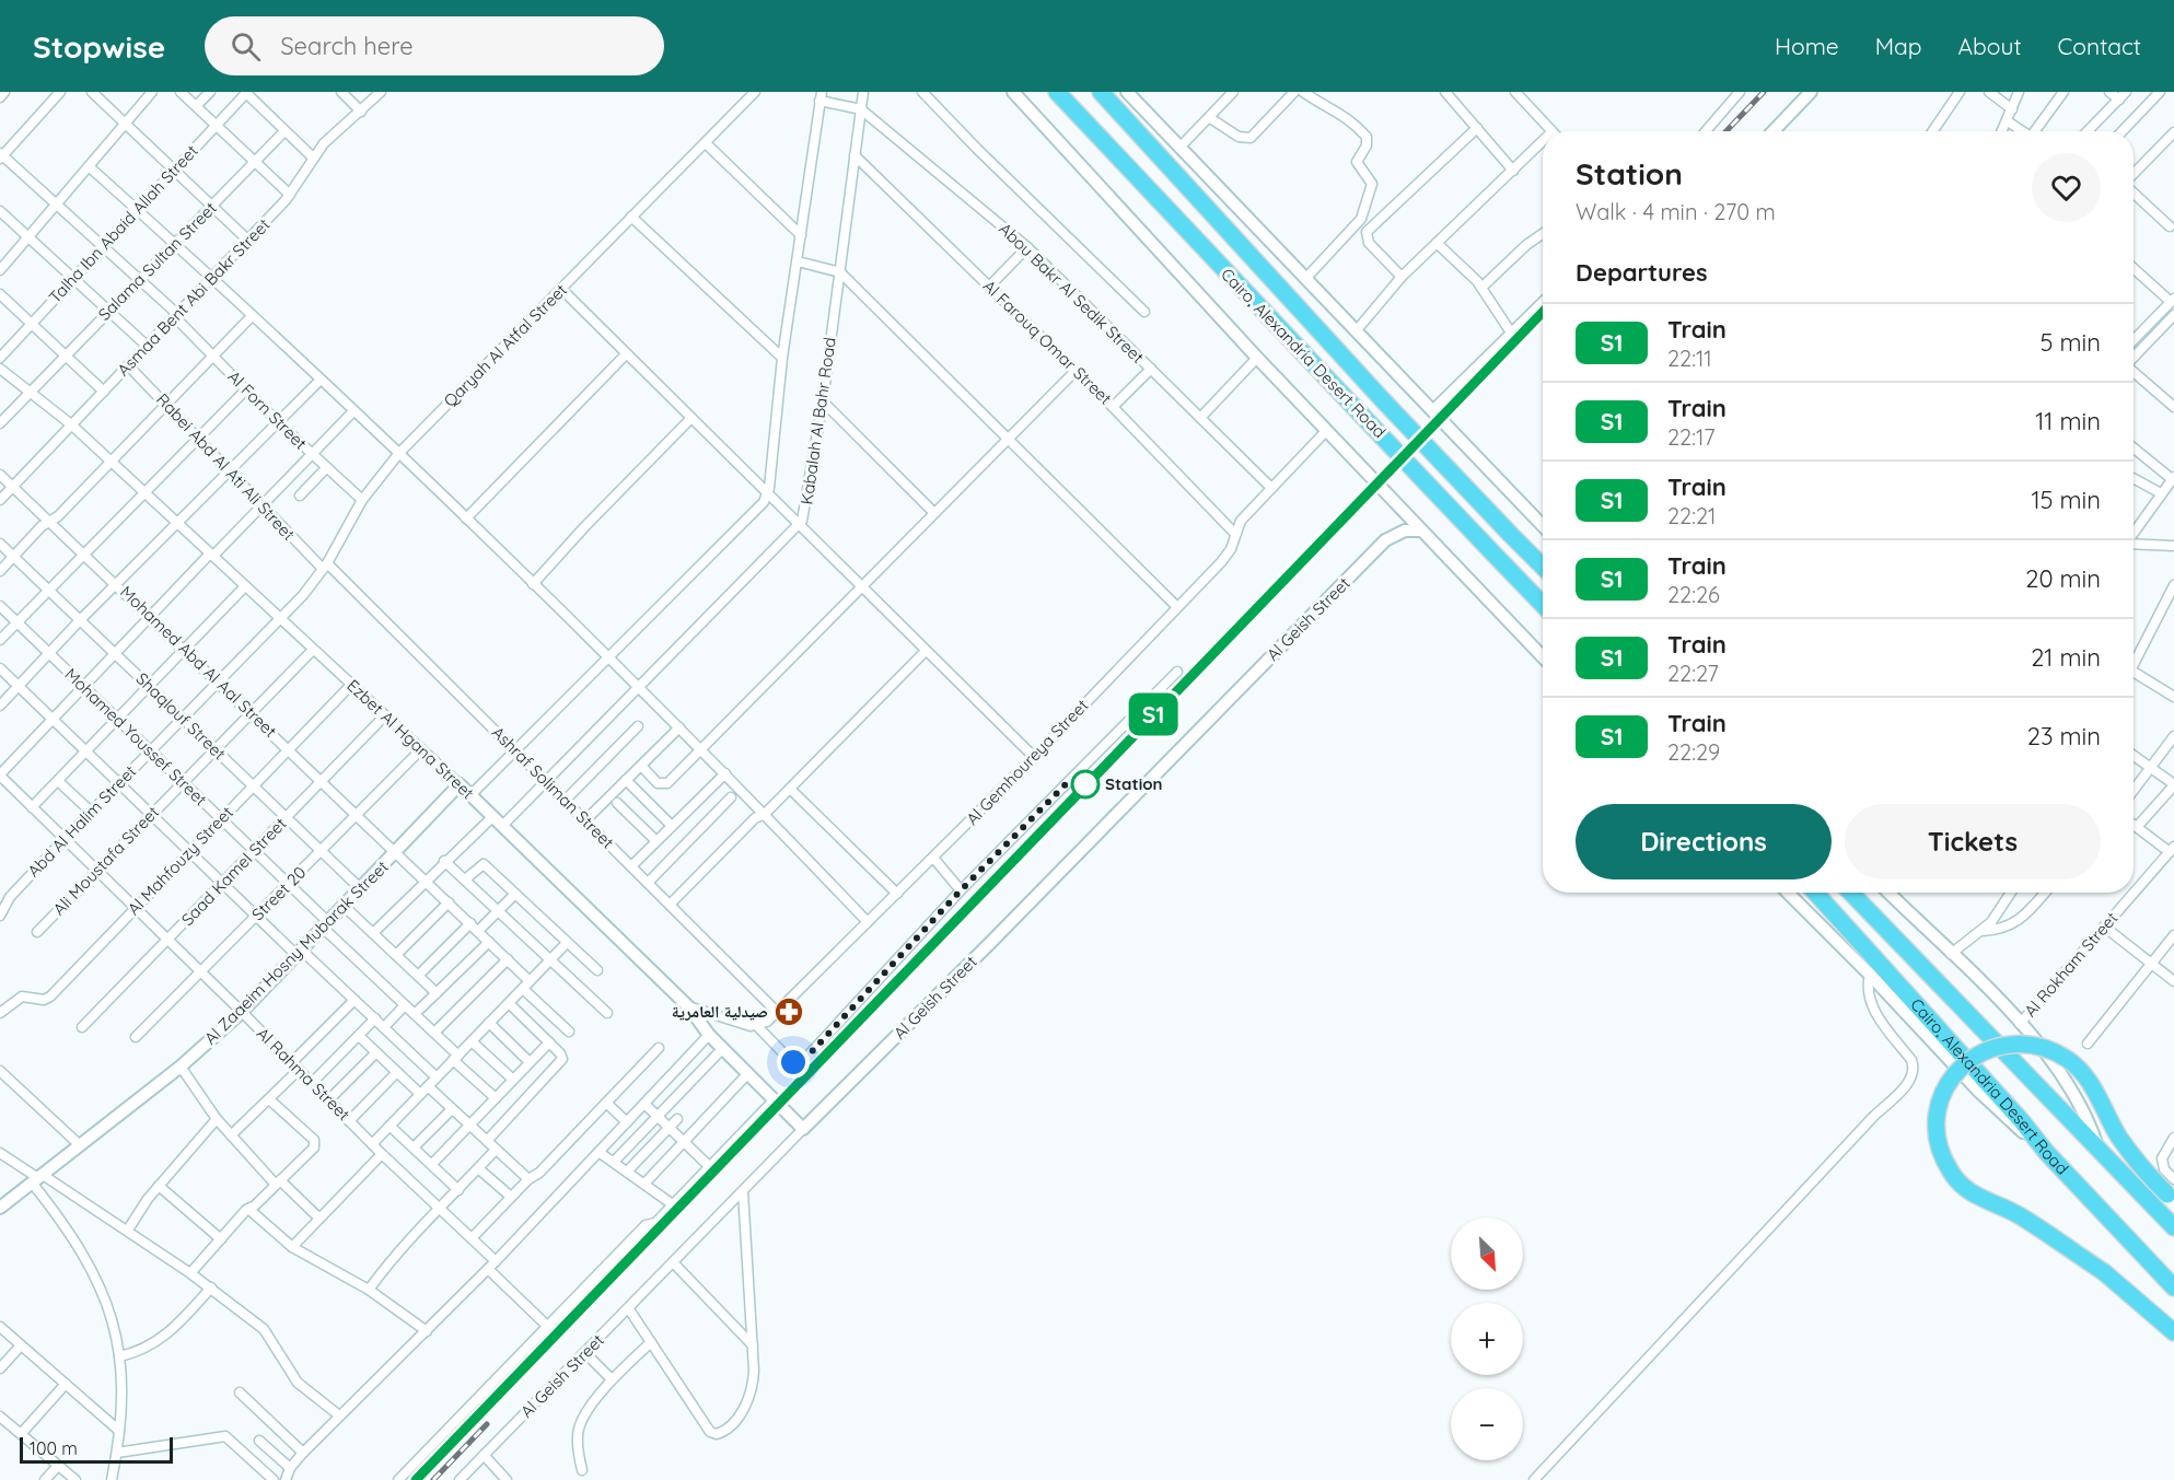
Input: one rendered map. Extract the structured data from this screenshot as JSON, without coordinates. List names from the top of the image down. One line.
{"streets":{"highway":["Cairo, Alexandria Desert Road"],"street":["Talha Ibn Abaid Allah Street","Salama Sultan Street","Abou Bakr Al Sedik Street","Asmaa Bent Abi Bakr Street","Al Farouq Omar Street","Qaryah Al Atfal Street","Al Forn Street","Kabalah Al Bahr Road","Rabei Abd Al Ati Ali Street","Al Geish Street","Mohamed Abd Al Aal Street","Shaqlouf Street","Mohamed Youssef Street","Ezbet Al Hgana Street","Al Gemhoureya Street","Ashraf Soliman Street","Abd Al Halim Street","Ali Moustafa Street","Al Mahfouzy Street","Saad Kamel Street","Street 20","Al Zaaeim Hosny Mubarak Street","Al Rokham Street","Al Rahma Street"]},"crossings":[["Talha Ibn Abaid Allah Street","Al Forn Street"],["Salama Sultan Street","Al Forn Street"],["Salama Sultan Street","Ezbet Al Hgana Street"],["Abou Bakr Al Sedik Street","Kabalah Al Bahr Road"],["Abou Bakr Al Sedik Street","Al Gemhoureya Street"],["Asmaa Bent Abi Bakr Street","Al Forn Street"],["Asmaa Bent Abi Bakr Street","Rabei Abd Al Ati Ali Street"],["Asmaa Bent Abi Bakr Street","Mohamed Abd Al Aal Street"],["Asmaa Bent Abi Bakr Street","Ezbet Al Hgana Street"],["Al Farouq Omar Street","Kabalah Al Bahr Road"],["Al Farouq Omar Street","Al Gemhoureya Street"],["Qaryah Al Atfal Street","Al Forn Street"],["Qaryah Al Atfal Street","Rabei Abd Al Ati Ali Street"],["Qaryah Al Atfal Street","Ezbet Al Hgana Street"],["Qaryah Al Atfal Street","Ashraf Soliman Street"],["Qaryah Al Atfal Street","Abd Al Halim Street"],["Kabalah Al Bahr Road","Ezbet Al Hgana Street"],["Kabalah Al Bahr Road","Ashraf Soliman Street"],["Rabei Abd Al Ati Ali Street","Ashraf Soliman Street"],["Al Geish Street","Ezbet Al Hgana Street"],["Mohamed Abd Al Aal Street","Abd Al Halim Street"],["Mohamed Abd Al Aal Street","Ali Moustafa Street"],["Mohamed Abd Al Aal Street","Al Mahfouzy Street"],["Mohamed Abd Al Aal Street","Saad Kamel Street"],["Mohamed Abd Al Aal Street","Street 20"],["Mohamed Abd Al Aal Street","Al Zaaeim Hosny Mubarak Street"],["Shaqlouf Street","Abd Al Halim Street"],["Shaqlouf Street","Ali Moustafa Street"],["Shaqlouf Street","Al Mahfouzy Street"],["Shaqlouf Street","Saad Kamel Street"],["Shaqlouf Street","Street 20"],["Shaqlouf Street","Al Zaaeim Hosny Mubarak Street"],["Mohamed Youssef Street","Abd Al Halim Street"],["Mohamed Youssef Street","Ali Moustafa Street"],["Mohamed Youssef Street","Al Mahfouzy Street"],["Mohamed Youssef Street","Saad Kamel Street"],["Mohamed Youssef Street","Street 20"],["Mohamed Youssef Street","Al Zaaeim Hosny Mubarak Street"],["Ezbet Al Hgana Street","Abd Al Halim Street"],["Ezbet Al Hgana Street","Ali Moustafa Street"],["Ezbet Al Hgana Street","Al Mahfouzy Street"],["Ezbet Al Hgana Street","Saad Kamel Street"],["Ezbet Al Hgana Street","Street 20"],["Ezbet Al Hgana Street","Al Zaaeim Hosny Mubarak Street"],["Al Gemhoureya Street","Ashraf Soliman Street"],["Abd Al Halim Street","Al Rahma Street"],["Ali Moustafa Street","Al Rahma Street"],["Al Mahfouzy Street","Al Rahma Street"],["Saad Kamel Street","Al Rahma Street"],["Street 20","Al Rahma Street"],["Al Zaaeim Hosny Mubarak Street","Al Rahma Street"]],"places":{"other":["Station"],"pharmacy":["صيدلية العامرية"]},"scale_bar":"100 m","north":"bottom right","page":{"header":"Stopwise","search":"Search here","nav":["Home","Map","About","Contact"],"on_map":"S1","heading":[["Station","Walk · 4 min · 270 m"],"Departures"],"list":[{"mark":"S1","name":"Train","note":"22:11","value":"5 min"},{"mark":"S1","name":"Train","note":"22:17","value":"11 min"},{"mark":"S1","name":"Train","note":"22:21","value":"15 min"},{"mark":"S1","name":"Train","note":"22:26","value":"20 min"},{"mark":"S1","name":"Train","note":"22:27","value":"21 min"},{"mark":"S1","name":"Train","note":"22:29","value":"23 min"}],"buttons":["Directions","Tickets"],"map_buttons":["+","−"],"scale":"100 m"}}
